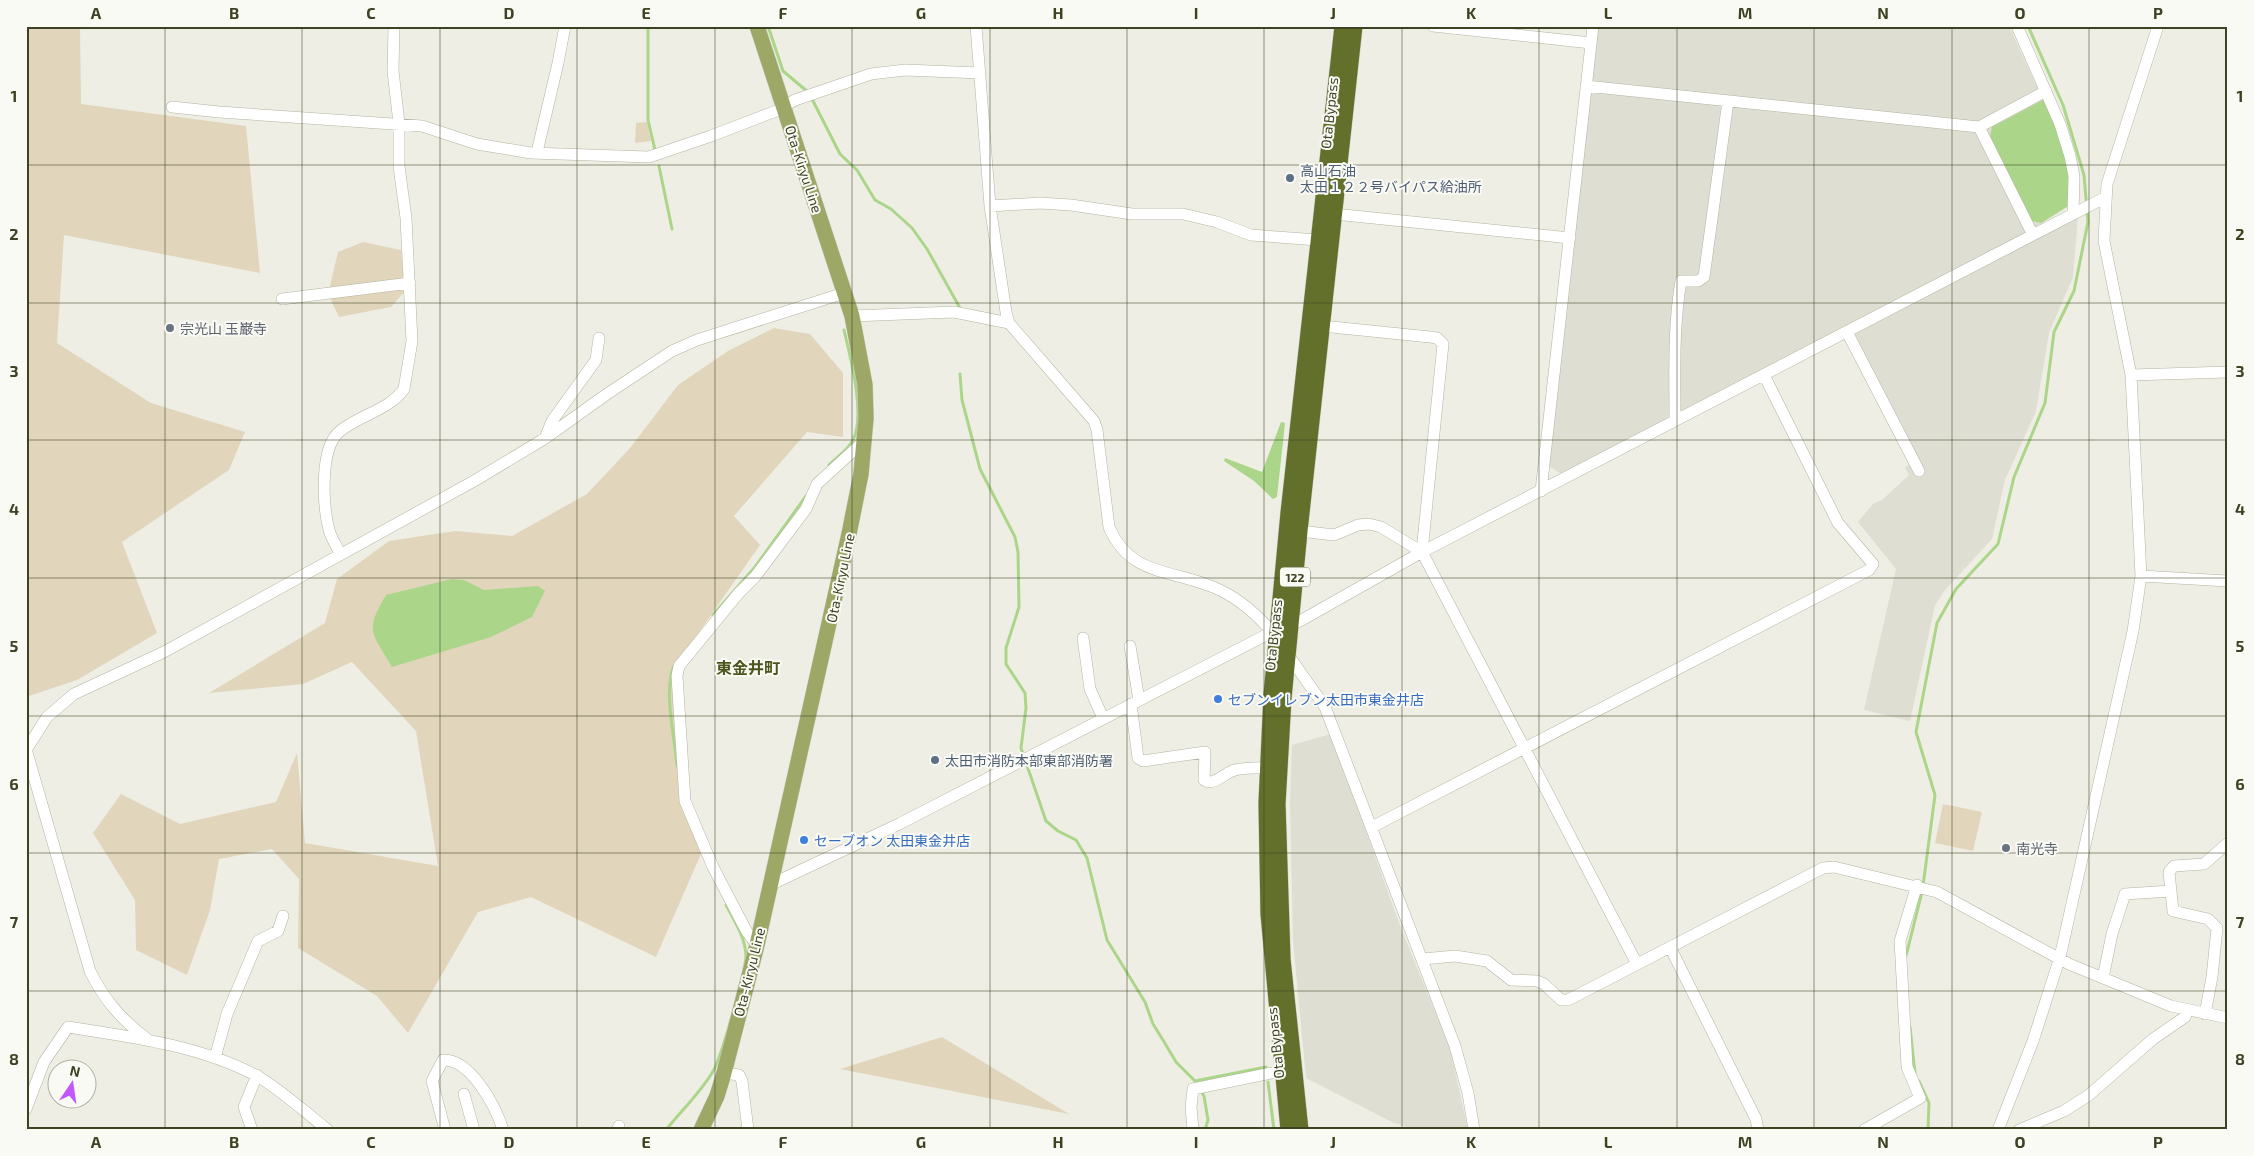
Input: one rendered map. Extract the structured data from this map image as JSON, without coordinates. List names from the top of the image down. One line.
{"streets":{"highway":["Ota Bypass","122"],"main road":["Ota-Kiryu Line"]},"districts":["東金井町"],"places":["高山石油 太田１２２号バイパス給油所","宗光山 玉巌寺","セブンイレブン太田市東金井店","太田市消防本部東部消防署","セーブオン 太田東金井店","南光寺"],"north":"top","grid":{"columns":["A","B","C","D","E","F","G","H","I","J","K","L","M","N","O","P"],"rows":["1","2","3","4","5","6","7","8"]}}
